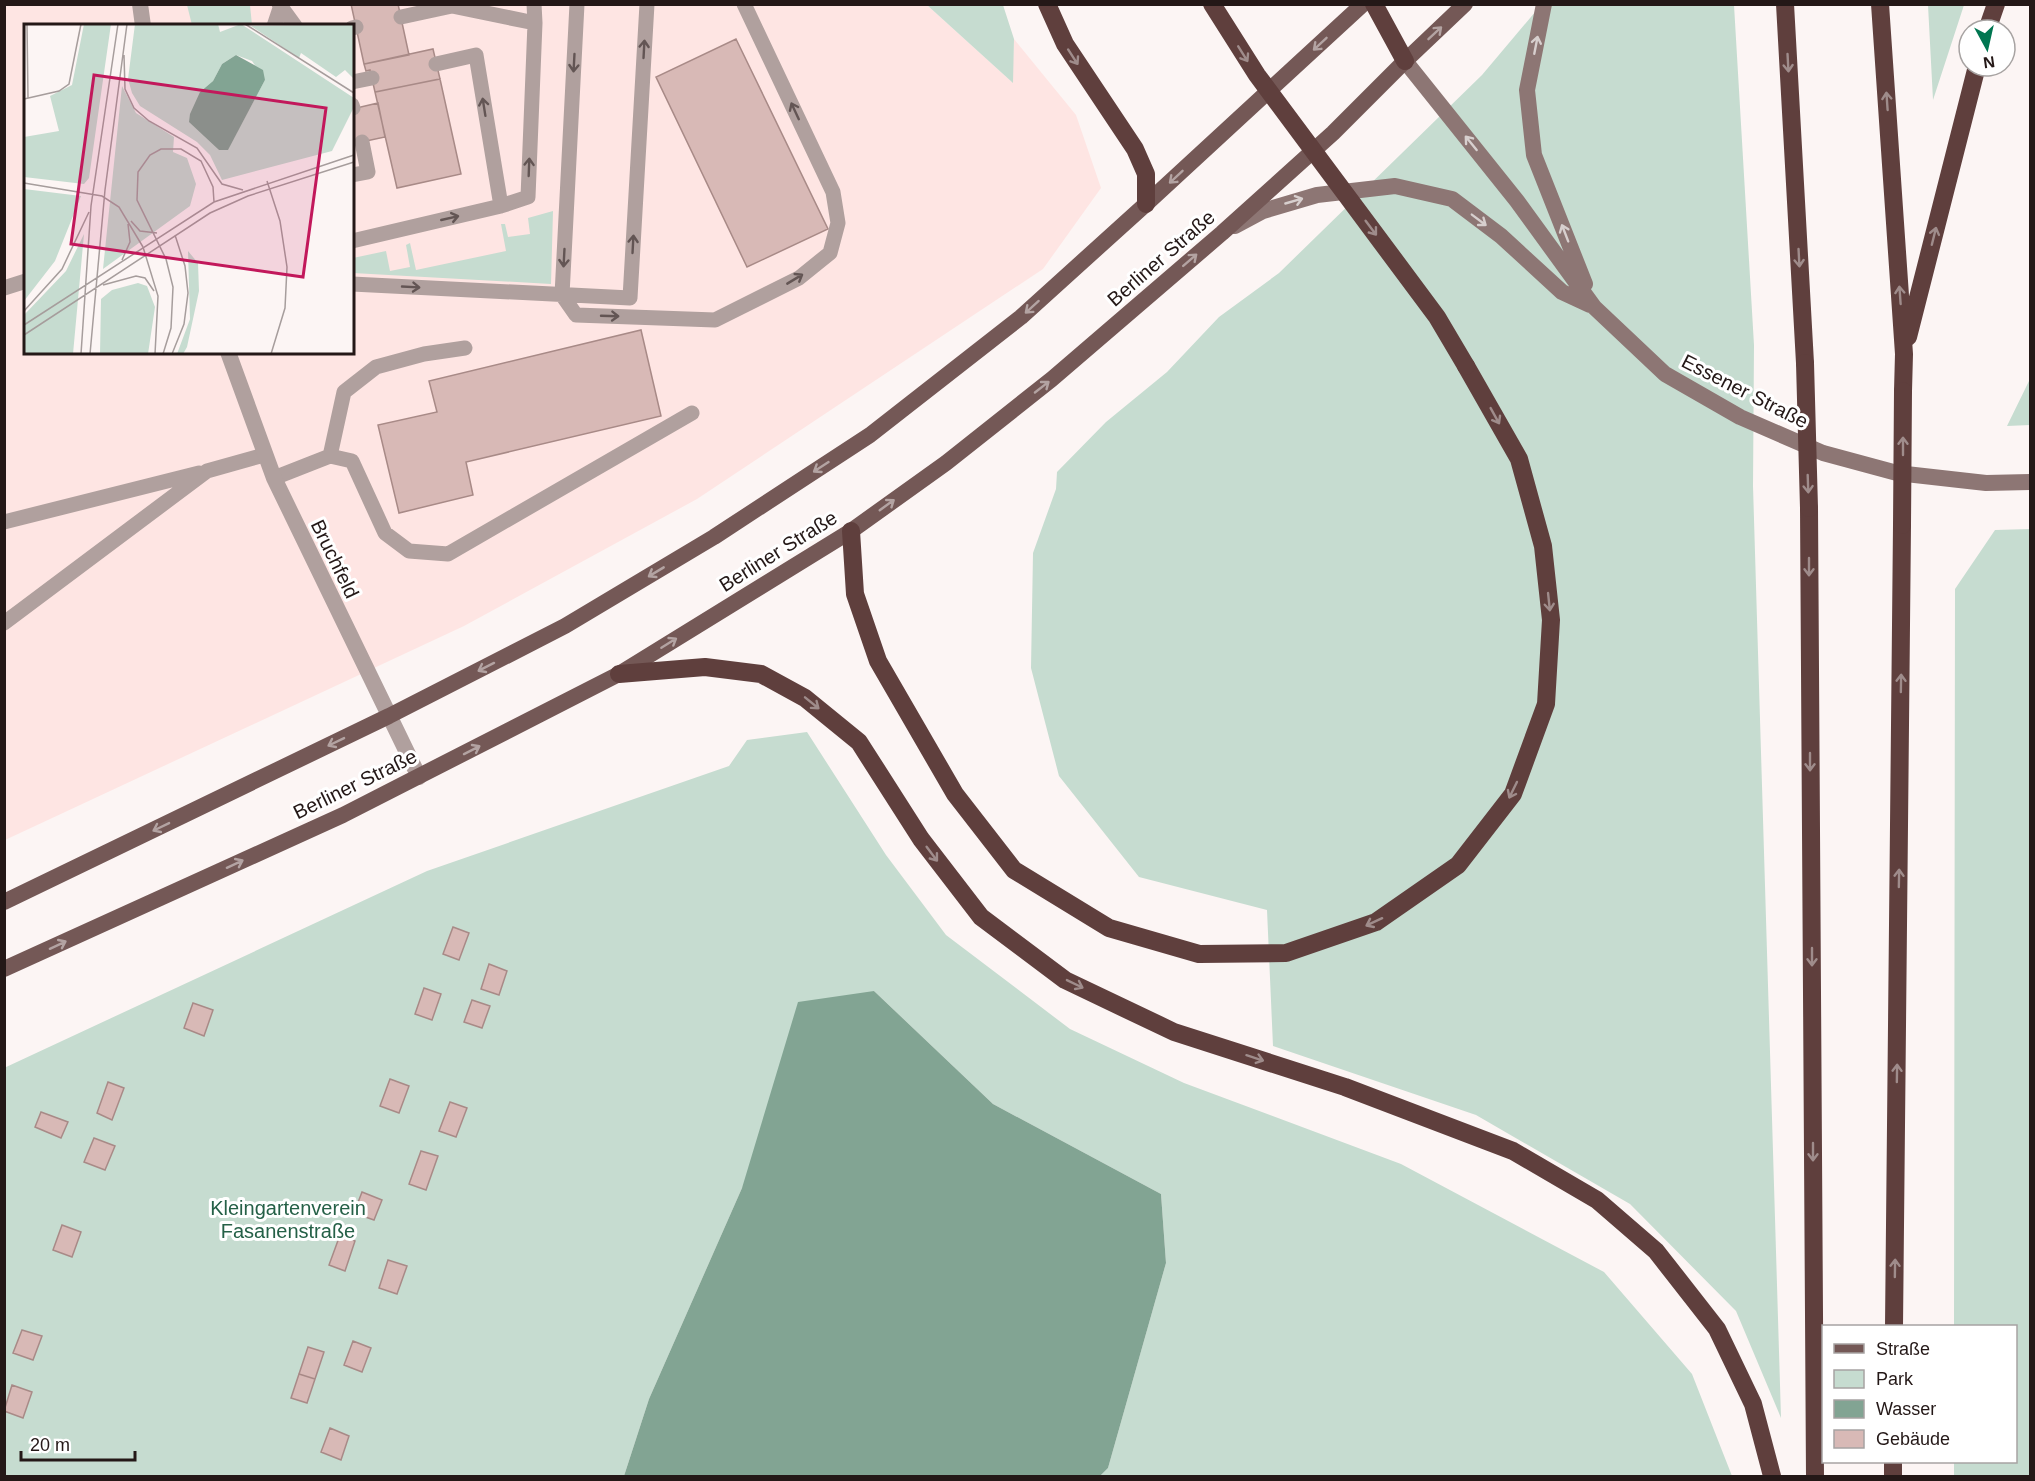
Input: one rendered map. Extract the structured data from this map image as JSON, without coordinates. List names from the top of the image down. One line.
{"streets":{"main road":["Berliner Straße","Essener Straße"],"street":["Bruchfeld"]},"crossings":[["Berliner Straße","Essener Straße"],["Berliner Straße","Bruchfeld"]],"one_way":["Essener Straße"],"parks":["Kleingartenverein Fasanenstraße"],"legend":["Straße","Park","Wasser","Gebäude"],"scale_bar":"20 m","north":"bottom"}
